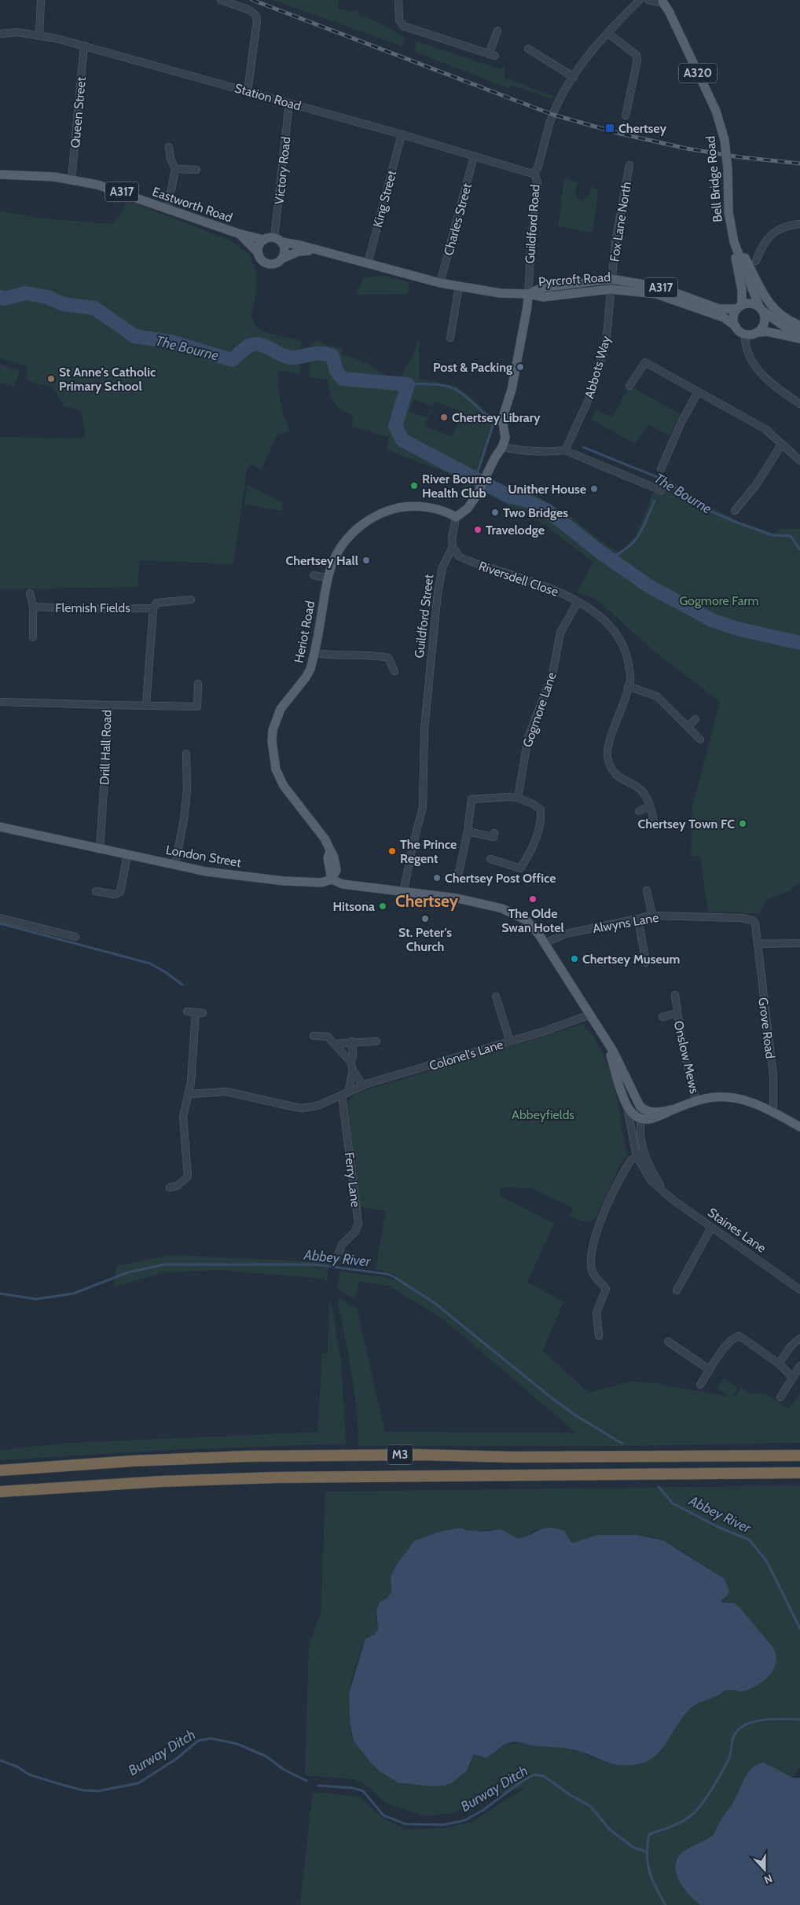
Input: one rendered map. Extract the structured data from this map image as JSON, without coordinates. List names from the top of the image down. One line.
{"streets":{"highway":["M3"],"main road":["A320","Bell Bridge Road","A317","Eastworth Road","Pyrcroft Road","Heriot Road","London Street","Staines Lane"],"street":["Station Road","Queen Street","Victory Road","King Street","Charles Street","Fox Lane North","Guildford Road","Abbots Way","Riversdell Close","Flemish Fields","Guildford Street","Gogmore Lane","Drill Hall Road","Alwyns Lane","Grove Road","Colonel's Lane","Onslow Mews","Ferry Lane"]},"crossings":[["A320","Bell Bridge Road"],["A320","Pyrcroft Road"],["Station Road","Queen Street"],["Station Road","Victory Road"],["Station Road","King Street"],["Station Road","Charles Street"],["Station Road","Guildford Road"],["Queen Street","Eastworth Road"],["Victory Road","A317"],["Victory Road","Eastworth Road"],["Bell Bridge Road","Pyrcroft Road"],["A317","King Street"],["A317","Eastworth Road"],["A317","Charles Street"],["A317","Guildford Road"],["A317","Pyrcroft Road"],["Fox Lane North","Pyrcroft Road"],["Fox Lane North","Abbots Way"],["Guildford Road","Pyrcroft Road"],["Pyrcroft Road","Abbots Way"],["Riversdell Close","Guildford Street"],["Riversdell Close","Gogmore Lane"],["Guildford Street","Heriot Road"],["Guildford Street","London Street"],["Heriot Road","London Street"],["Drill Hall Road","London Street"],["London Street","Alwyns Lane"],["London Street","Colonel's Lane"],["London Street","Staines Lane"],["Alwyns Lane","Grove Road"],["Colonel's Lane","Ferry Lane"]],"districts":["Chertsey"],"water":["The Bourne","Abbey River","Burway Ditch"],"parks":["Gogmore Farm","Abbeyfields"],"places":{"transit":["Chertsey"],"other":["Post & Packing","St Anne's Catholic Primary School","Chertsey Library","River Bourne Health Club","Unither House","Two Bridges","Travelodge","Chertsey Hall","Chertsey Town FC","The Prince Regent","Chertsey Post Office","The Olde Swan Hotel","Hitsona","St. Peter's Church","Chertsey Museum"]},"north":"bottom"}
